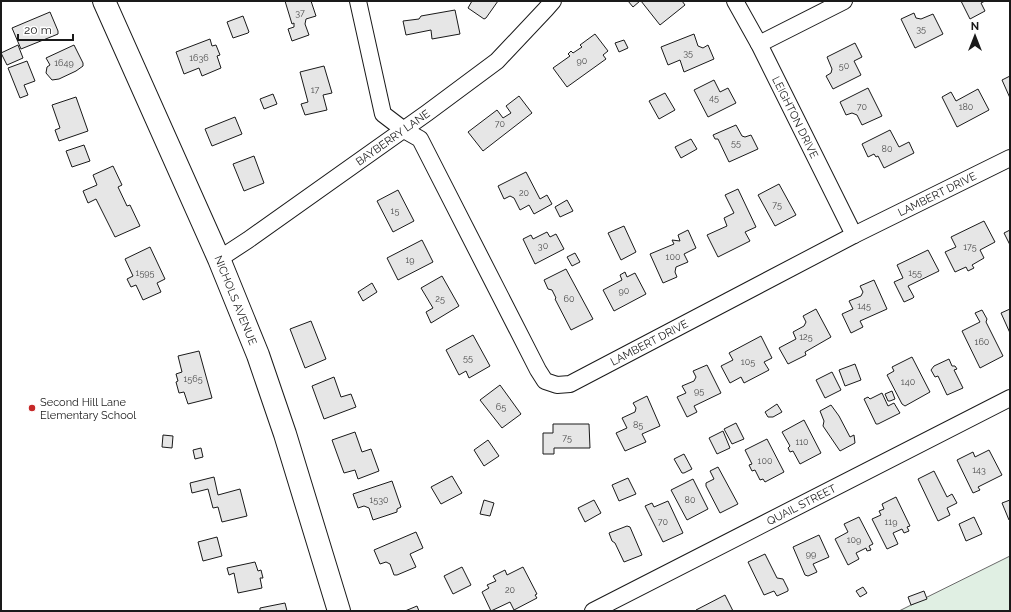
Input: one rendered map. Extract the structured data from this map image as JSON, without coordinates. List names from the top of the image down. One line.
{"streets":{"main road":["NICHOLS AVENUE"],"street":["LEIGHTON DRIVE","BAYBERRY LANE","LAMBERT DRIVE","QUAIL STREET"]},"crossings":[["LEIGHTON DRIVE","LAMBERT DRIVE"],["BAYBERRY LANE","LAMBERT DRIVE"],["BAYBERRY LANE","NICHOLS AVENUE"]],"places":["Second Hill Lane Elementary School"],"house_numbers":["37","35","35","1636","90","1649","50","17","45","70","180","70","55","80","20","75","15","30","175","100","19","1595","155","90","25","60","145","125","160","55","105","1565","140","95","65","85","75","110","100","143","1530","80","70","119","109","99","20"],"scale_bar":"20 m","north":"top"}
